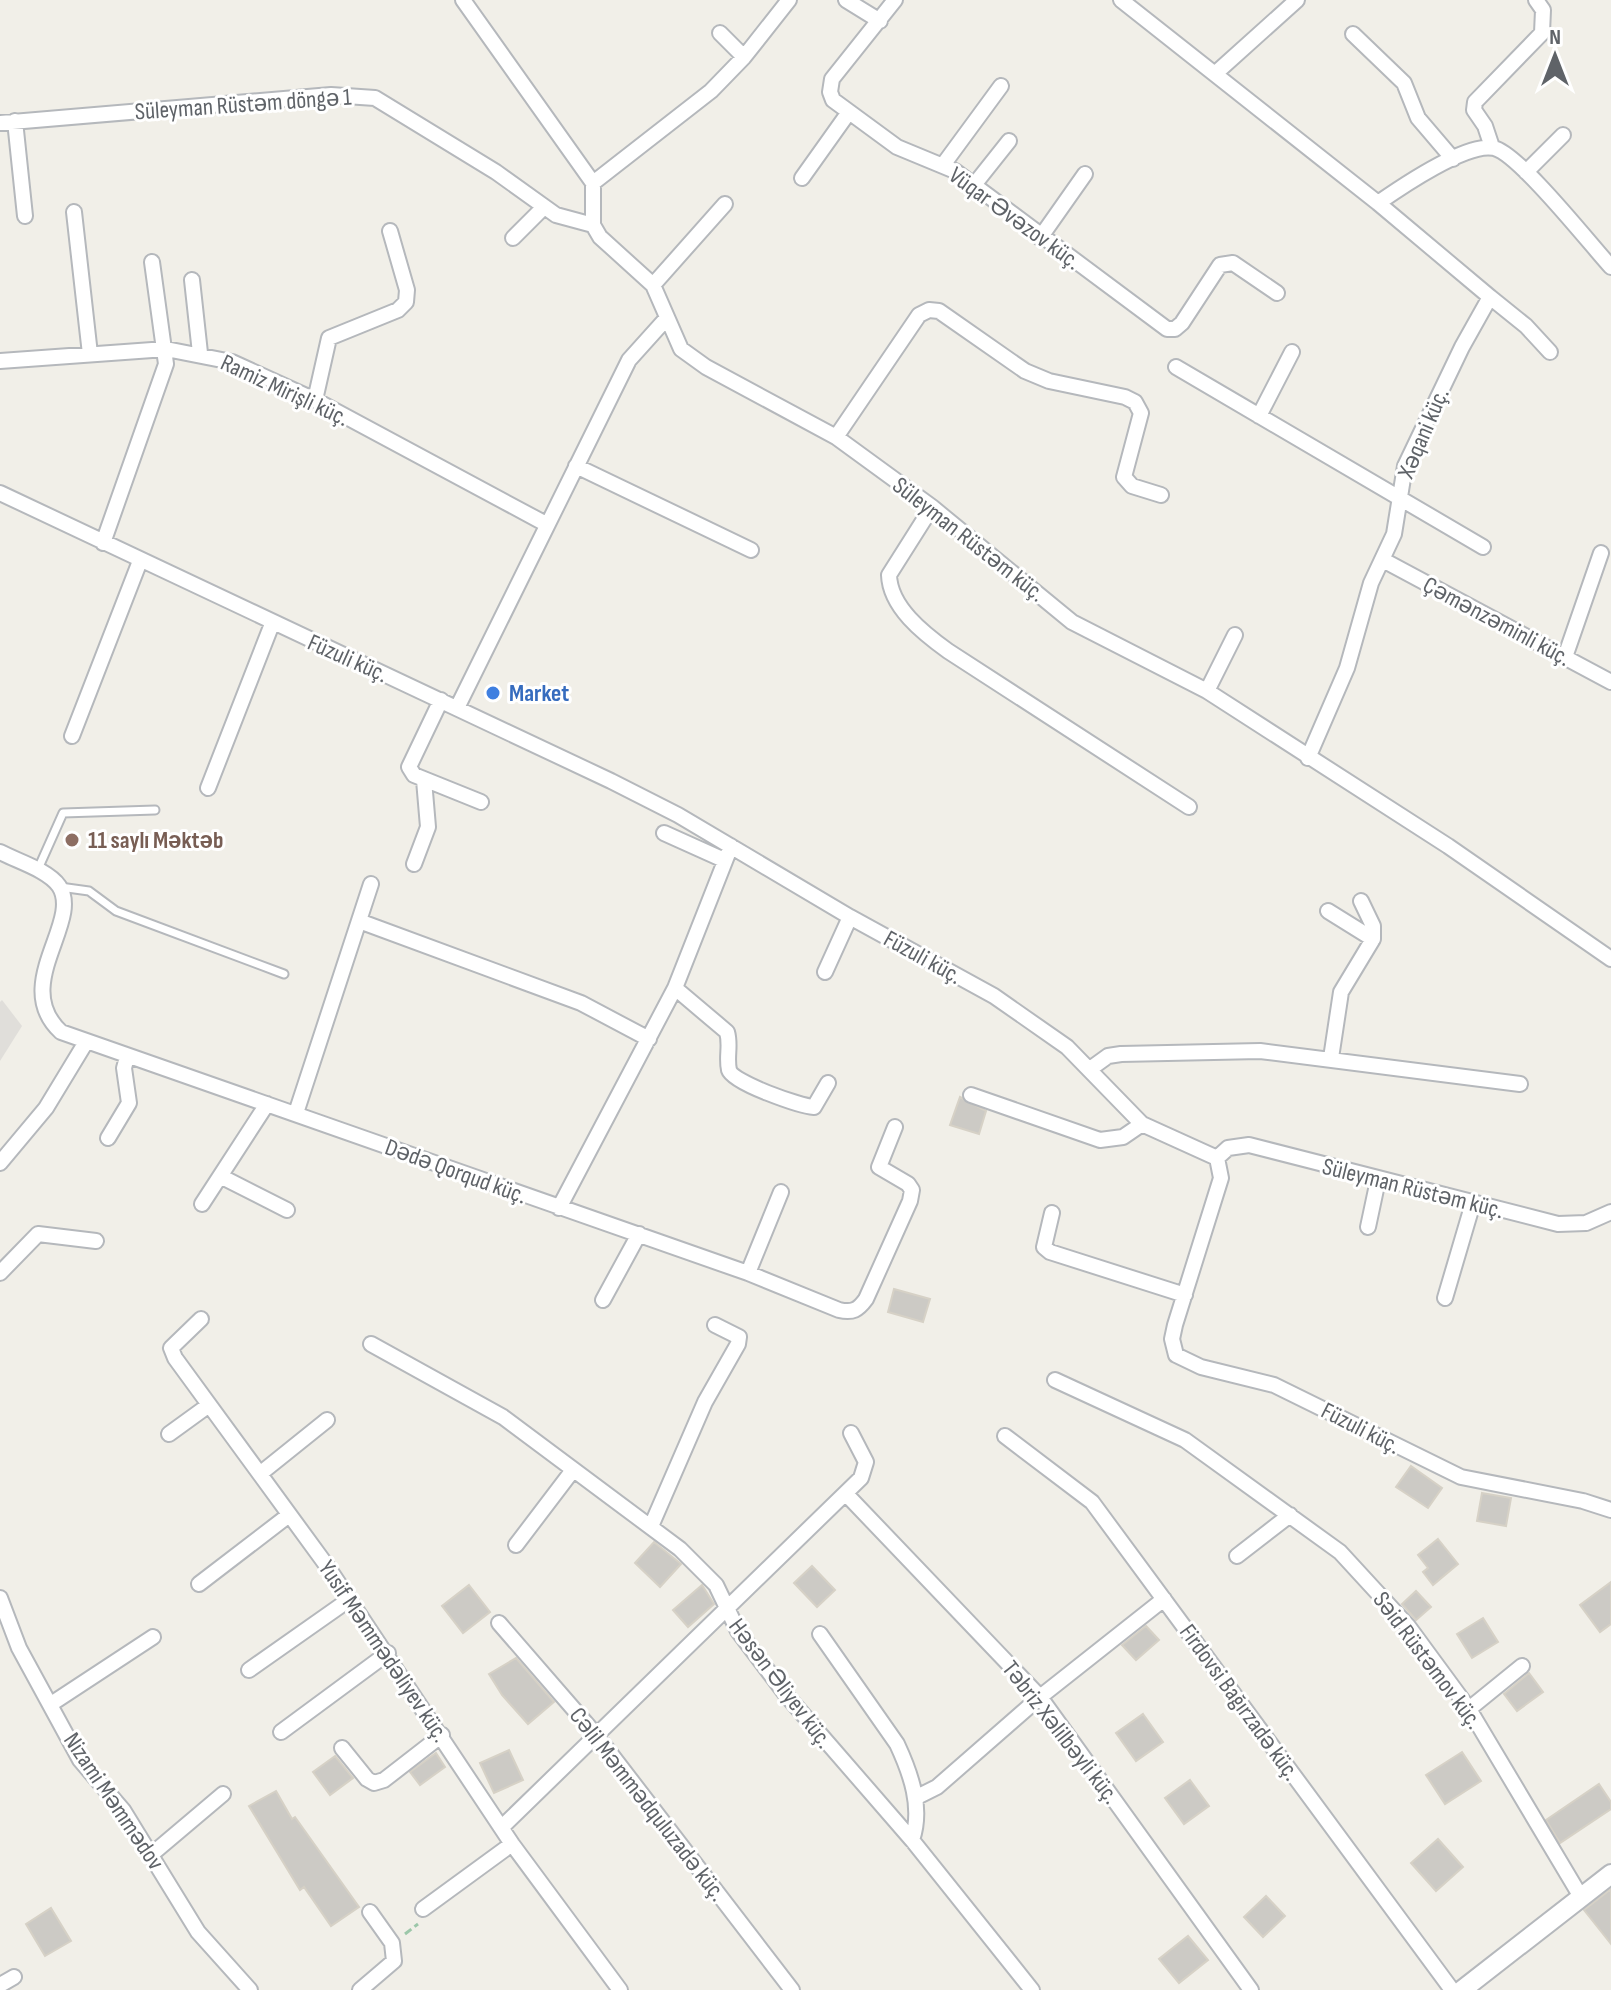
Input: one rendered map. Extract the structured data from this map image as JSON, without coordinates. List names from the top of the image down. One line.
{"streets":{"street":["Süleyman Rüstəm döngə 1","Vüqar Əvəzov küç.","Ramiz Mirişli küç.","Xəqani küç.","Süleyman Rüstəm küç.","Çəmənzəminli küç.","Füzuli küç.","Dədə Qorqud küç.","Yusif Məmmədəliyev küç.","Səid Rüstəmov küç.","Həsən Əliyev küç.","Firdovsi Bağırzadə küç.","Təbriz Xəlilbəyli küç.","Nizami Məmmədov","Cəlil Məmmədquluzadə küç."]},"crossings":[["Süleyman Rüstəm döngə 1","Süleyman Rüstəm küç."],["Xəqani küç.","Süleyman Rüstəm küç."],["Xəqani küç.","Çəmənzəminli küç."],["Süleyman Rüstəm küç.","Füzuli küç."]],"places":["Market","11 saylı Məktəb"],"north":"top"}
